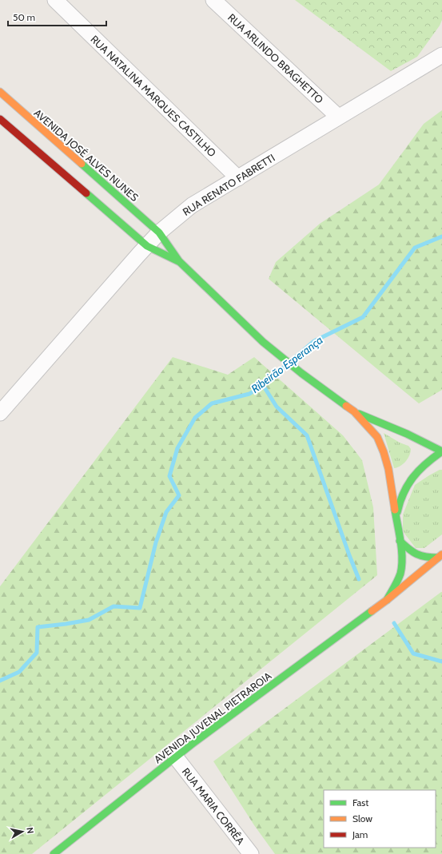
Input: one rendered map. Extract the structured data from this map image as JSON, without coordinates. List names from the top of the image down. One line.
{"streets":{"street":["RUA ARLINDO BRAGHETTO","RUA NATALINA MARQUES CASTILHO","AVENIDA JOSÉ ALVES NUNES","RUA RENATO FABRETTI","AVENIDA JUVENAL PIETRAROIA","RUA MARIA CORRÊA"]},"crossings":[["RUA ARLINDO BRAGHETTO","RUA RENATO FABRETTI"],["RUA NATALINA MARQUES CASTILHO","RUA RENATO FABRETTI"],["AVENIDA JOSÉ ALVES NUNES","RUA RENATO FABRETTI"],["AVENIDA JUVENAL PIETRAROIA","RUA MARIA CORRÊA"]],"water":["Ribeirão Esperança"],"legend":["Fast","Slow","Jam"],"scale_bar":"50 m","north":"right"}
